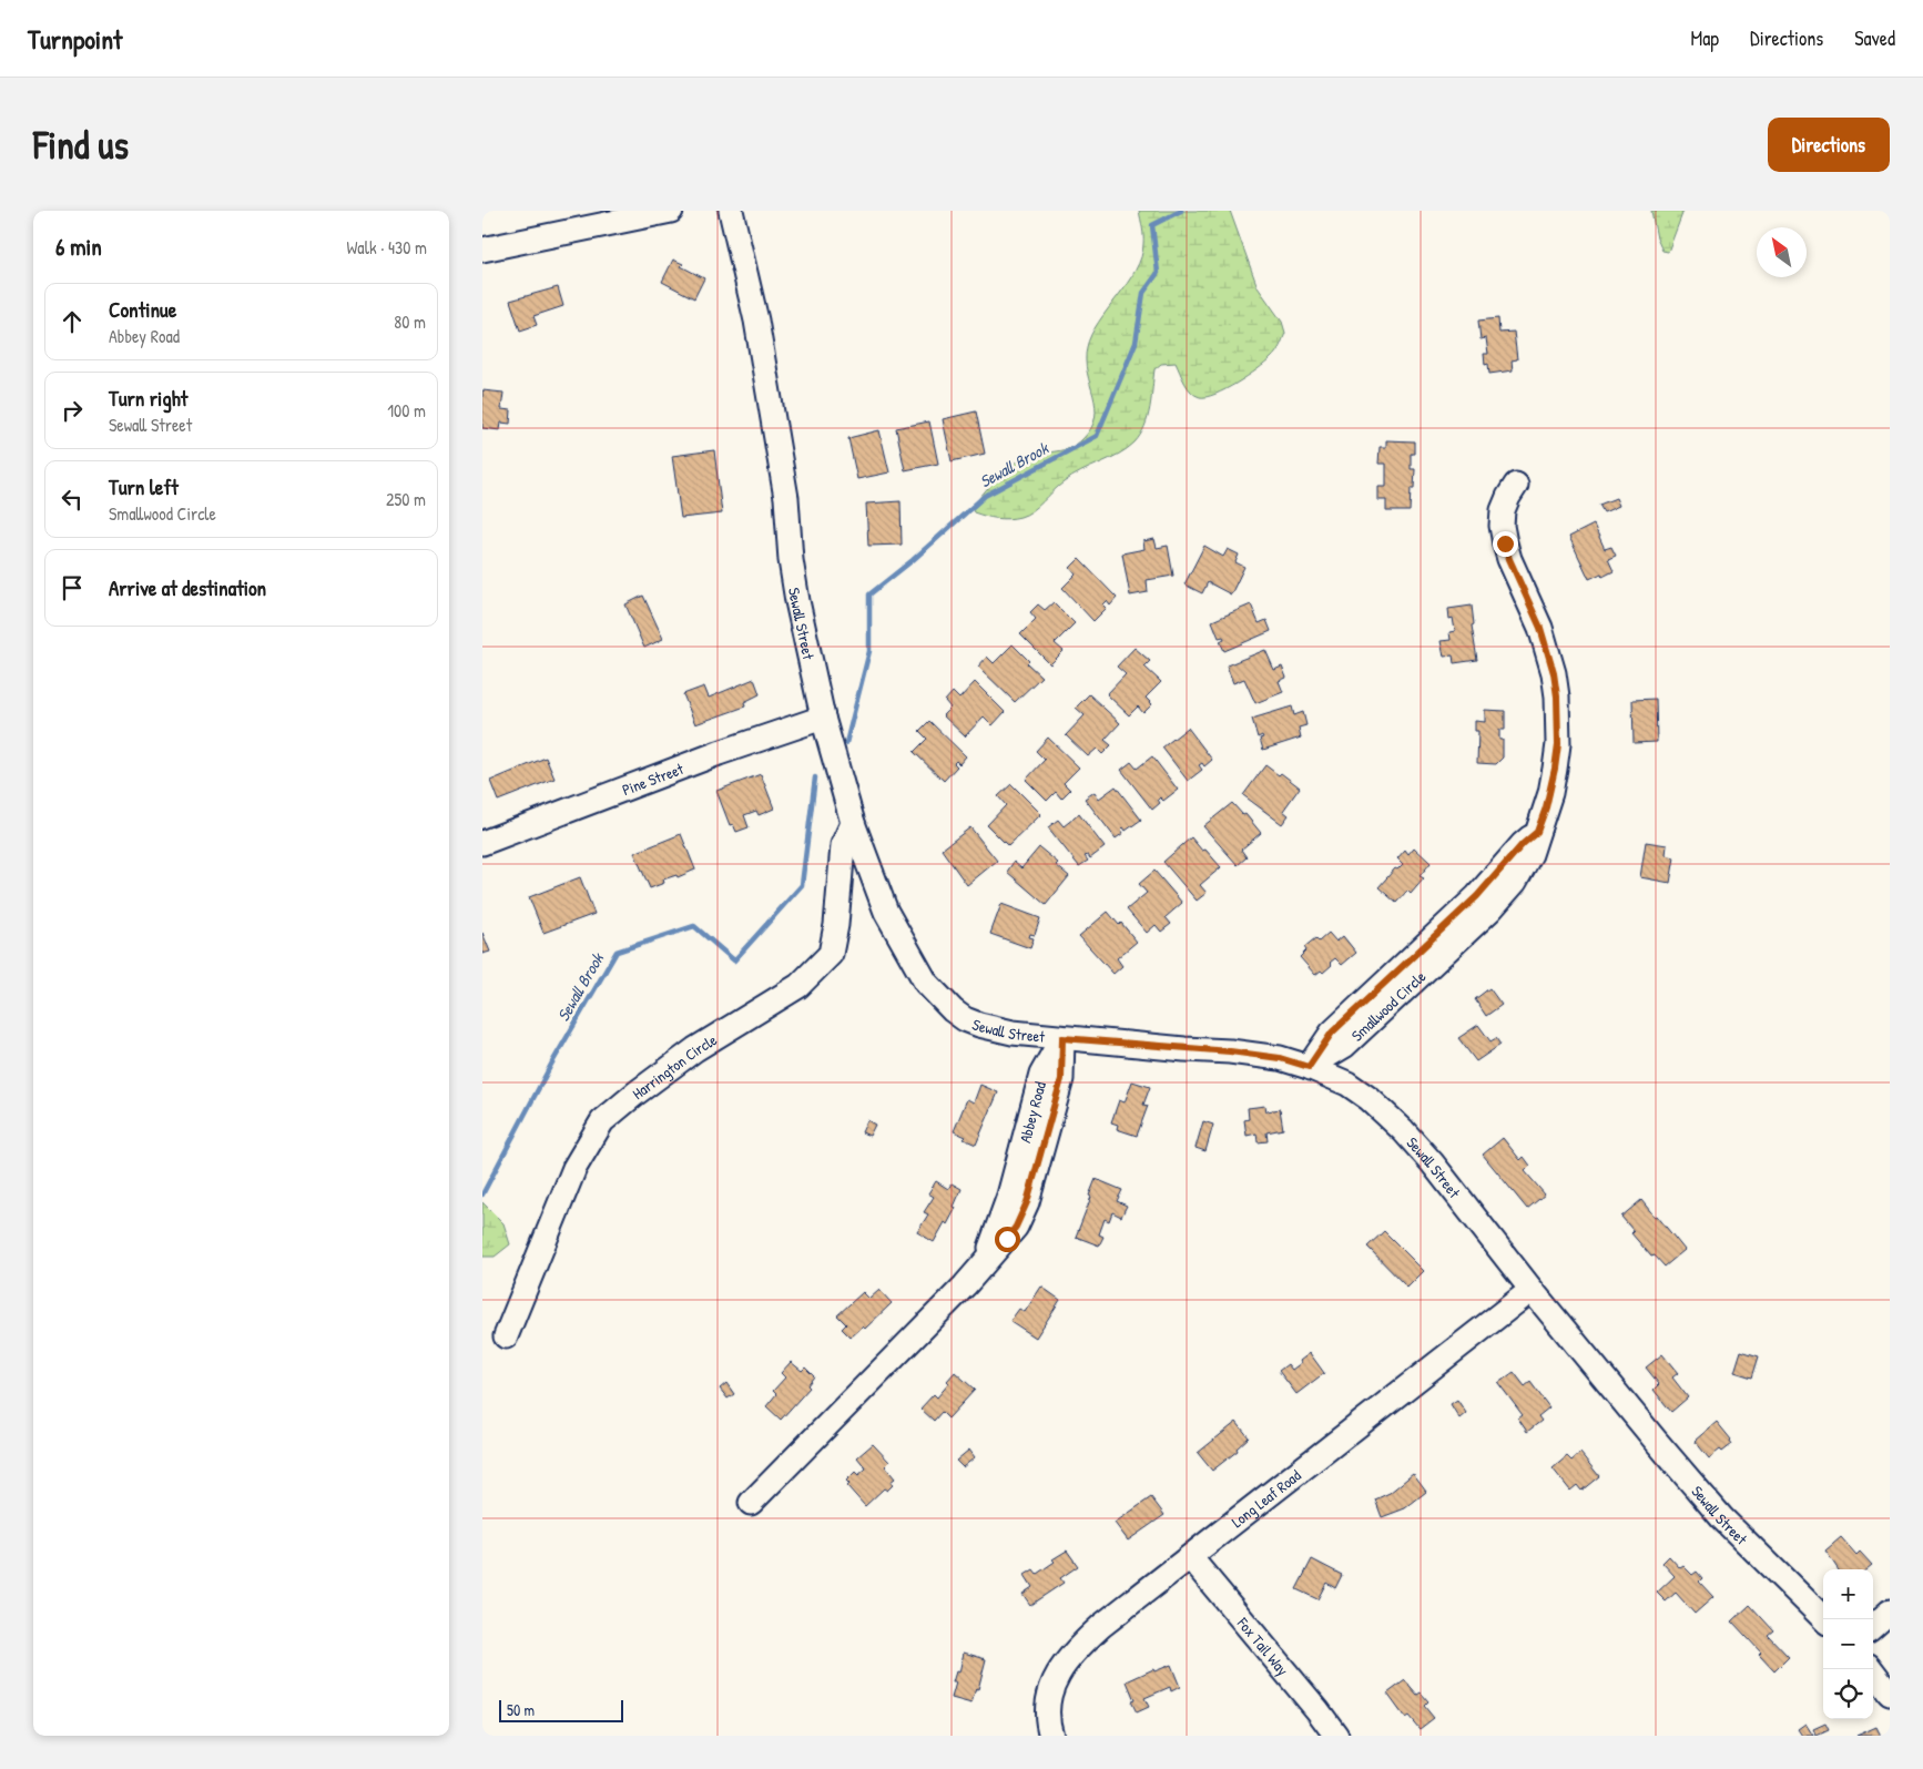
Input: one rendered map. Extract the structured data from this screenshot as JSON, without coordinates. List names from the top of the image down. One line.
{"streets":{"street":["Sewall Street","Pine Street","Smallwood Circle","Harrington Circle","Abbey Road","Long Leaf Road","Fox Tail Way"]},"crossings":[["Sewall Street","Pine Street"],["Sewall Street","Smallwood Circle"],["Sewall Street","Harrington Circle"],["Sewall Street","Abbey Road"],["Sewall Street","Long Leaf Road"],["Long Leaf Road","Fox Tail Way"]],"water":["Sewall Brook"],"scale_bar":"50 m","north":"top left","page":{"header":"Turnpoint","nav":["Map","Directions","Saved"],"buttons":"Directions","title":"Find us","heading":["6 min","Walk · 430 m"],"list":[["Continue","Abbey Road","80 m"],["Turn right","Sewall Street","100 m"],["Turn left","Smallwood Circle","250 m"],"Arrive at destination"],"map_buttons":["+","−"],"scale":"50 m"}}
